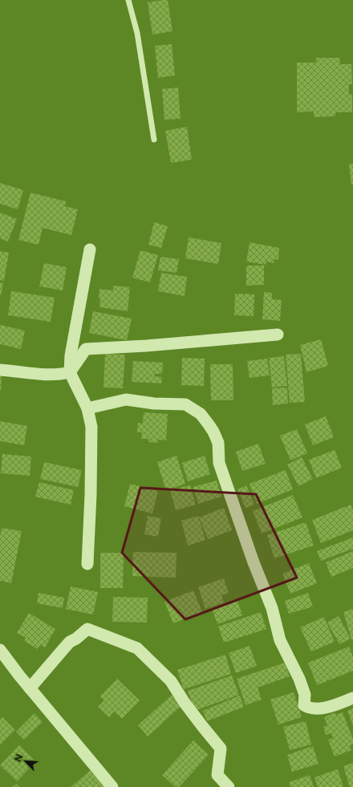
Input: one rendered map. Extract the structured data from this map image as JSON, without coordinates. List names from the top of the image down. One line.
{"north":"top left"}
